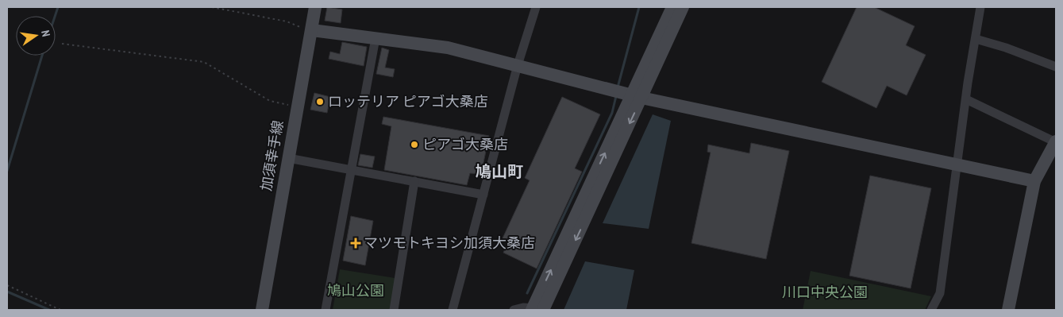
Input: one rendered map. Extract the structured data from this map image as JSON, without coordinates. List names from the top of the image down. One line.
{"streets":{"street":["加須幸手線"]},"districts":["鳩山町"],"parks":["鳩山公園","川口中央公園"],"places":{"other":["ロッテリア ピアゴ大桑店","ピアゴ大桑店"],"health":["マツモトキヨシ加須大桑店"]},"north":"right"}
